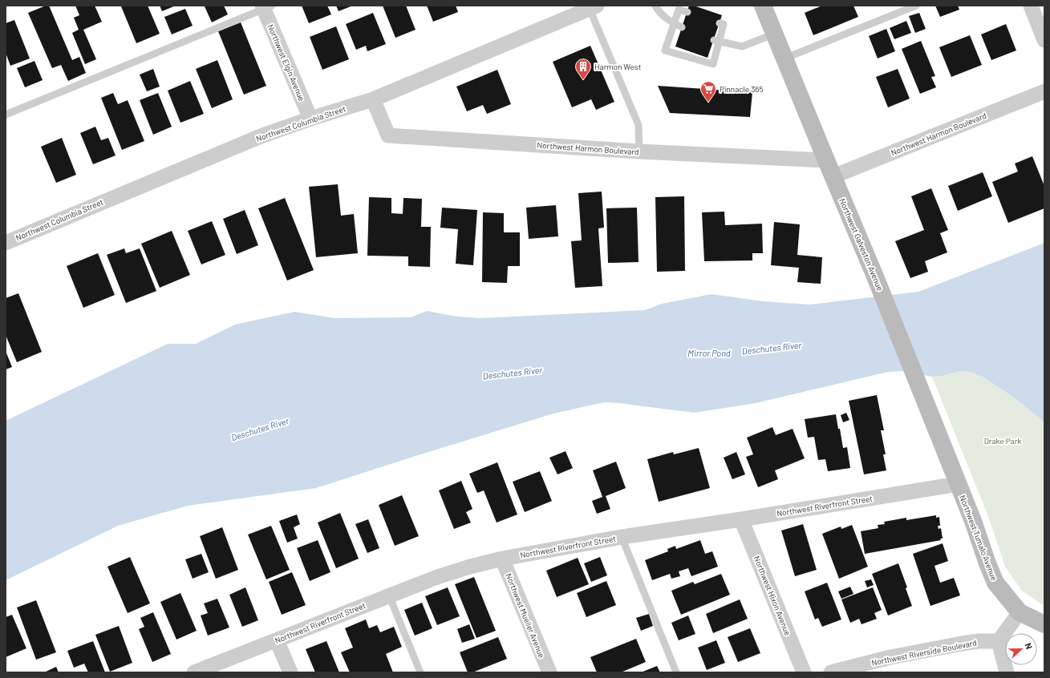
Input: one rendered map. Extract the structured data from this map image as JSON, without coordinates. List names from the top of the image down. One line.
{"streets":{"street":["Northwest Elgin Avenue","Northwest Columbia Street","Northwest Harmon Boulevard","Northwest Galveston Avenue","Northwest Riverfront Street","Northwest Tumalo Avenue","Northwest Hixon Avenue","Northwest Mueller Avenue","Northwest Riverside Boulevard"]},"crossings":[["Northwest Elgin Avenue","Northwest Columbia Street"],["Northwest Columbia Street","Northwest Harmon Boulevard"],["Northwest Harmon Boulevard","Northwest Galveston Avenue"],["Northwest Galveston Avenue","Northwest Riverfront Street"],["Northwest Galveston Avenue","Northwest Tumalo Avenue"],["Northwest Riverfront Street","Northwest Tumalo Avenue"],["Northwest Riverfront Street","Northwest Hixon Avenue"],["Northwest Riverfront Street","Northwest Mueller Avenue"]],"water":["Deschutes River","Mirror Pond"],"parks":["Drake Park"],"places":{"building":["Harmon West"],"supermarket":["Pinnacle 365"]},"north":"right"}
